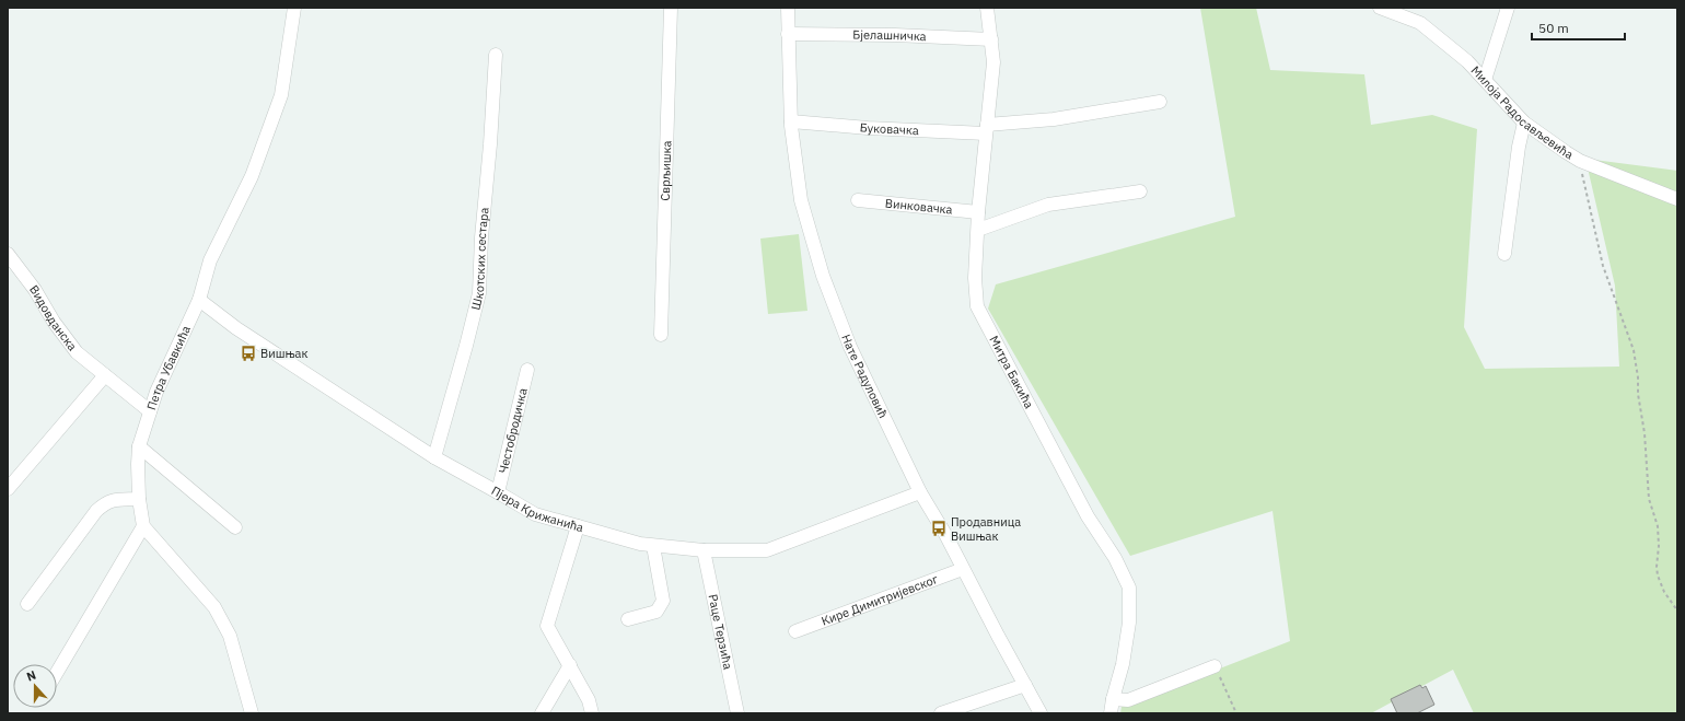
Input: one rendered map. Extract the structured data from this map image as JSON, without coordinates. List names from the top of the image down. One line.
{"streets":{"street":["Бјелашничка","Милоја Радосављевића","Буковачка","Сврљишка","Винковачка","Шкотских сестара","Видовданска","Петра Убавкића","Митра Бакића","Нате Радуловић","Честобродичка","Пјера Крижанића","Кире Димитријевског","Раце Терзића"]},"crossings":[["Бјелашничка","Митра Бакића"],["Бјелашничка","Нате Радуловић"],["Буковачка","Митра Бакића"],["Буковачка","Нате Радуловић"],["Винковачка","Митра Бакића"],["Шкотских сестара","Пјера Крижанића"],["Видовданска","Петра Убавкића"],["Петра Убавкића","Пјера Крижанића"],["Нате Радуловић","Пјера Крижанића"],["Нате Радуловић","Кире Димитријевског"],["Честобродичка","Пјера Крижанића"],["Пјера Крижанића","Раце Терзића"]],"places":{"bus stop":["Вишњак","Продавница Вишњак"]},"scale_bar":"50 m","north":"top"}
